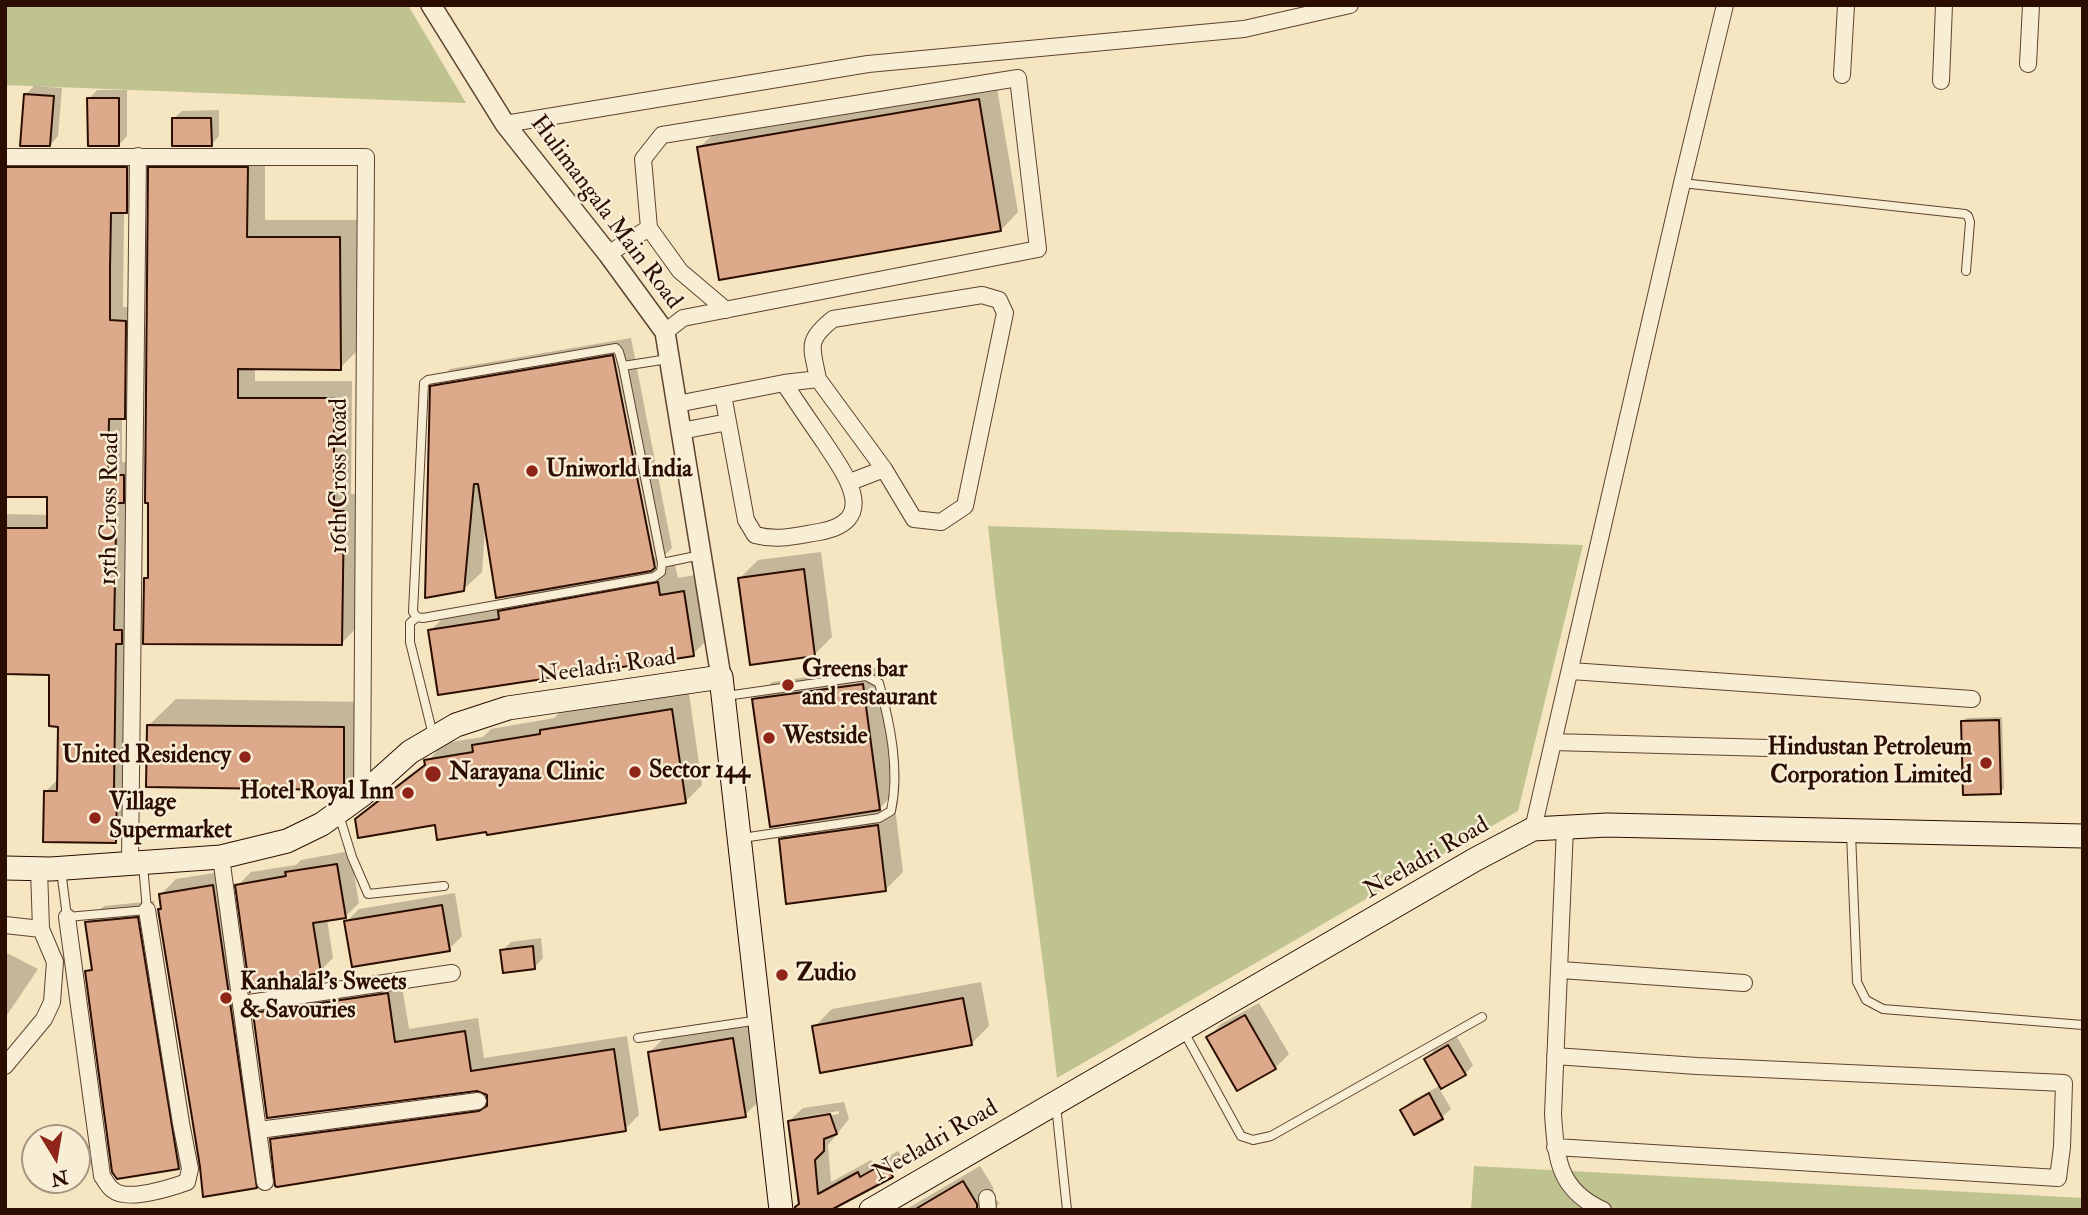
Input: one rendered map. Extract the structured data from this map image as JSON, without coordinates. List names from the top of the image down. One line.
{"streets":{"main road":["Neeladri Road"],"street":["Hulimangala Main Road","16th Cross Road","15th Cross Road"]},"crossings":[["Hulimangala Main Road","Neeladri Road"],["16th Cross Road","15th Cross Road"],["16th Cross Road","Neeladri Road"],["15th Cross Road","Neeladri Road"]],"places":["Uniworld India","Greens bar and restaurant","Westside","United Residency","Hindustan Petroleum Corporation Limited","Sector 144","Narayana Clinic","Hotel Royal Inn","Village Supermarket","Zudio","Kanhalal's Sweets & Savouries"],"north":"bottom"}
